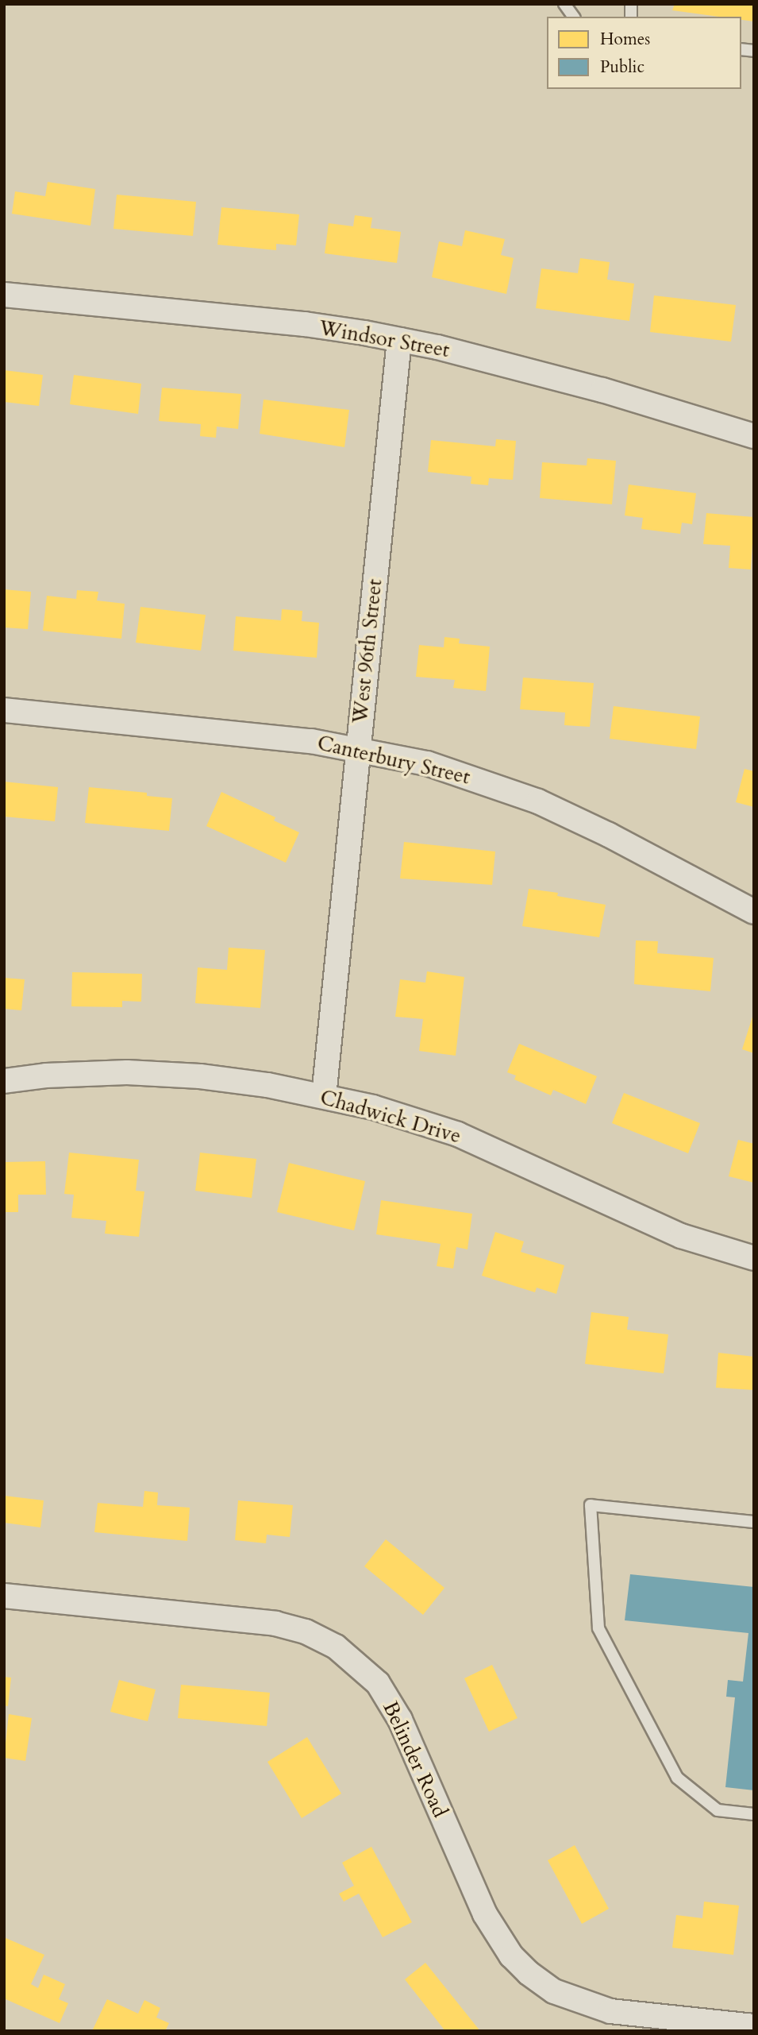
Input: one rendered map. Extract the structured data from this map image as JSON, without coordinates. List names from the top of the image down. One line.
{"streets":{"street":["Windsor Street","West 96th Street","Canterbury Street","Chadwick Drive","Belinder Road"]},"crossings":[["Windsor Street","West 96th Street"],["West 96th Street","Canterbury Street"],["West 96th Street","Chadwick Drive"]],"legend":["Homes","Public"]}
